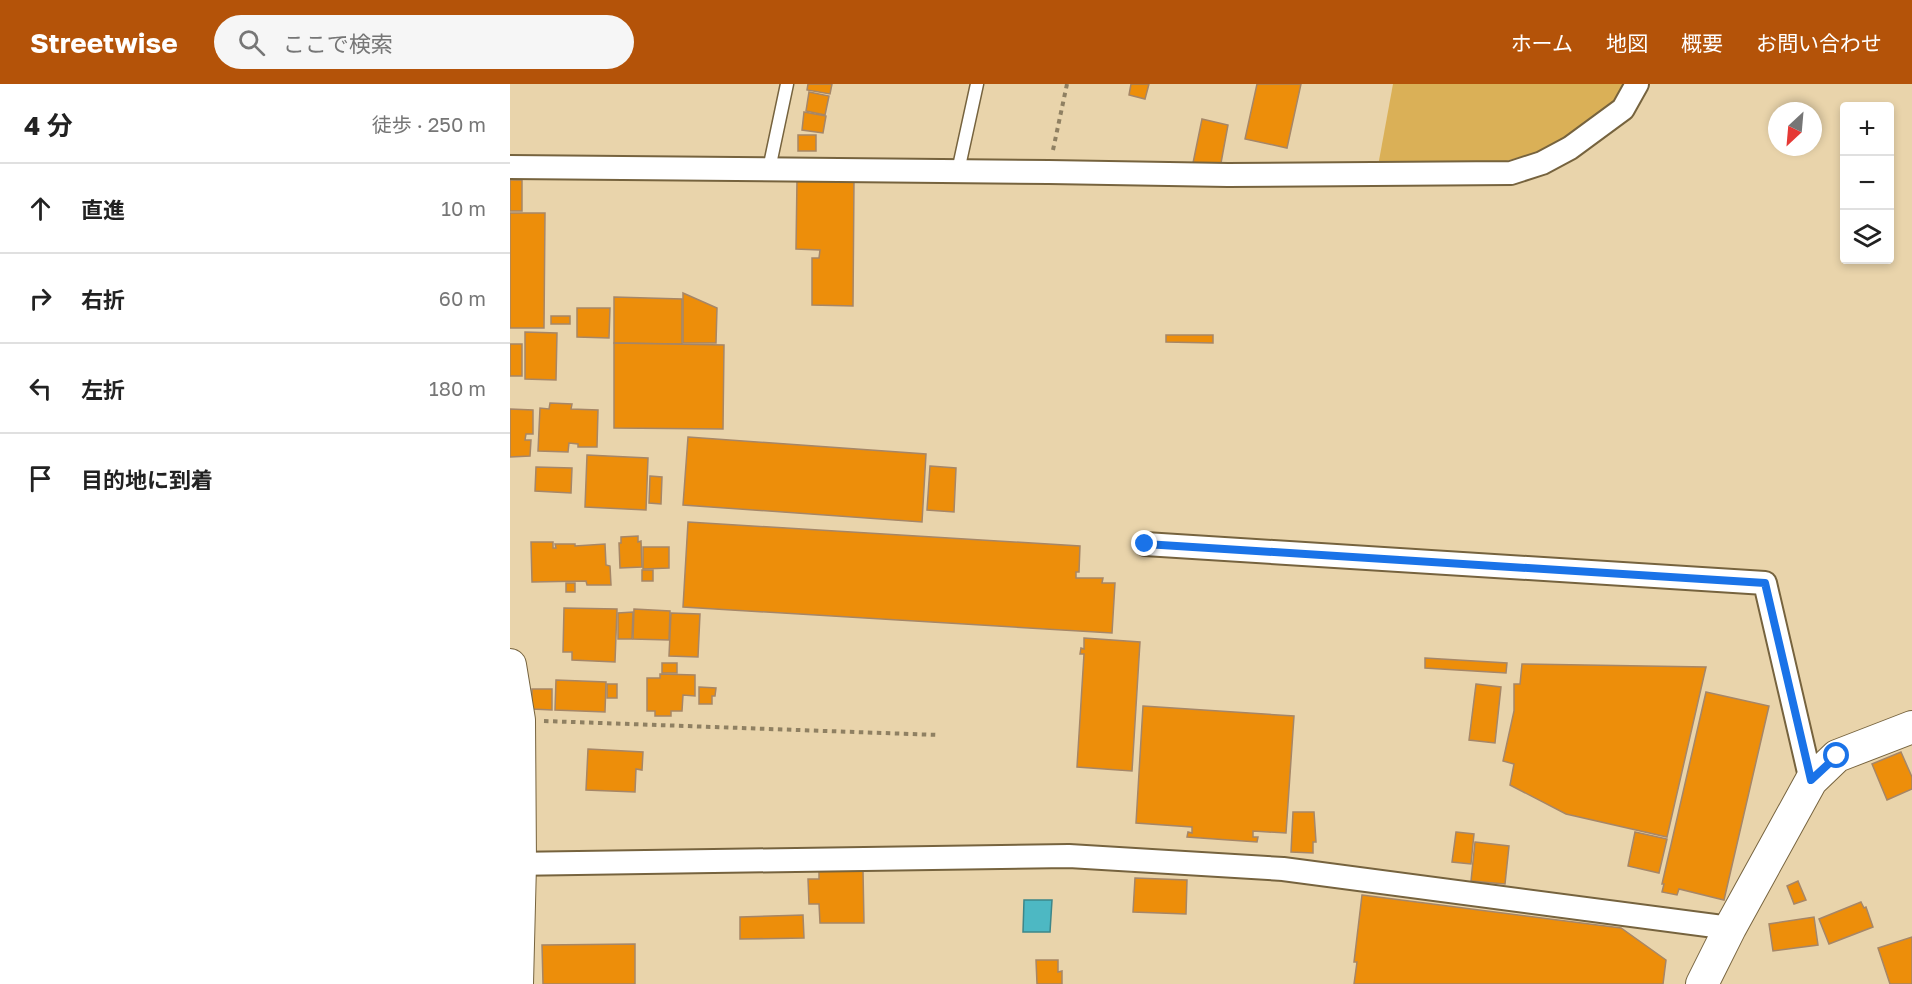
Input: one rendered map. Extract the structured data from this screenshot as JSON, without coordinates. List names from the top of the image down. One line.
{"north":"bottom left","page":{"header":"Streetwise","search":"ここで検索","nav":["ホーム","地図","概要","お問い合わせ"],"heading":["4 分","徒歩 · 250 m"],"map_buttons":["+","−"],"list":[["直進","10 m"],["右折","60 m"],["左折","180 m"],"目的地に到着"]}}
